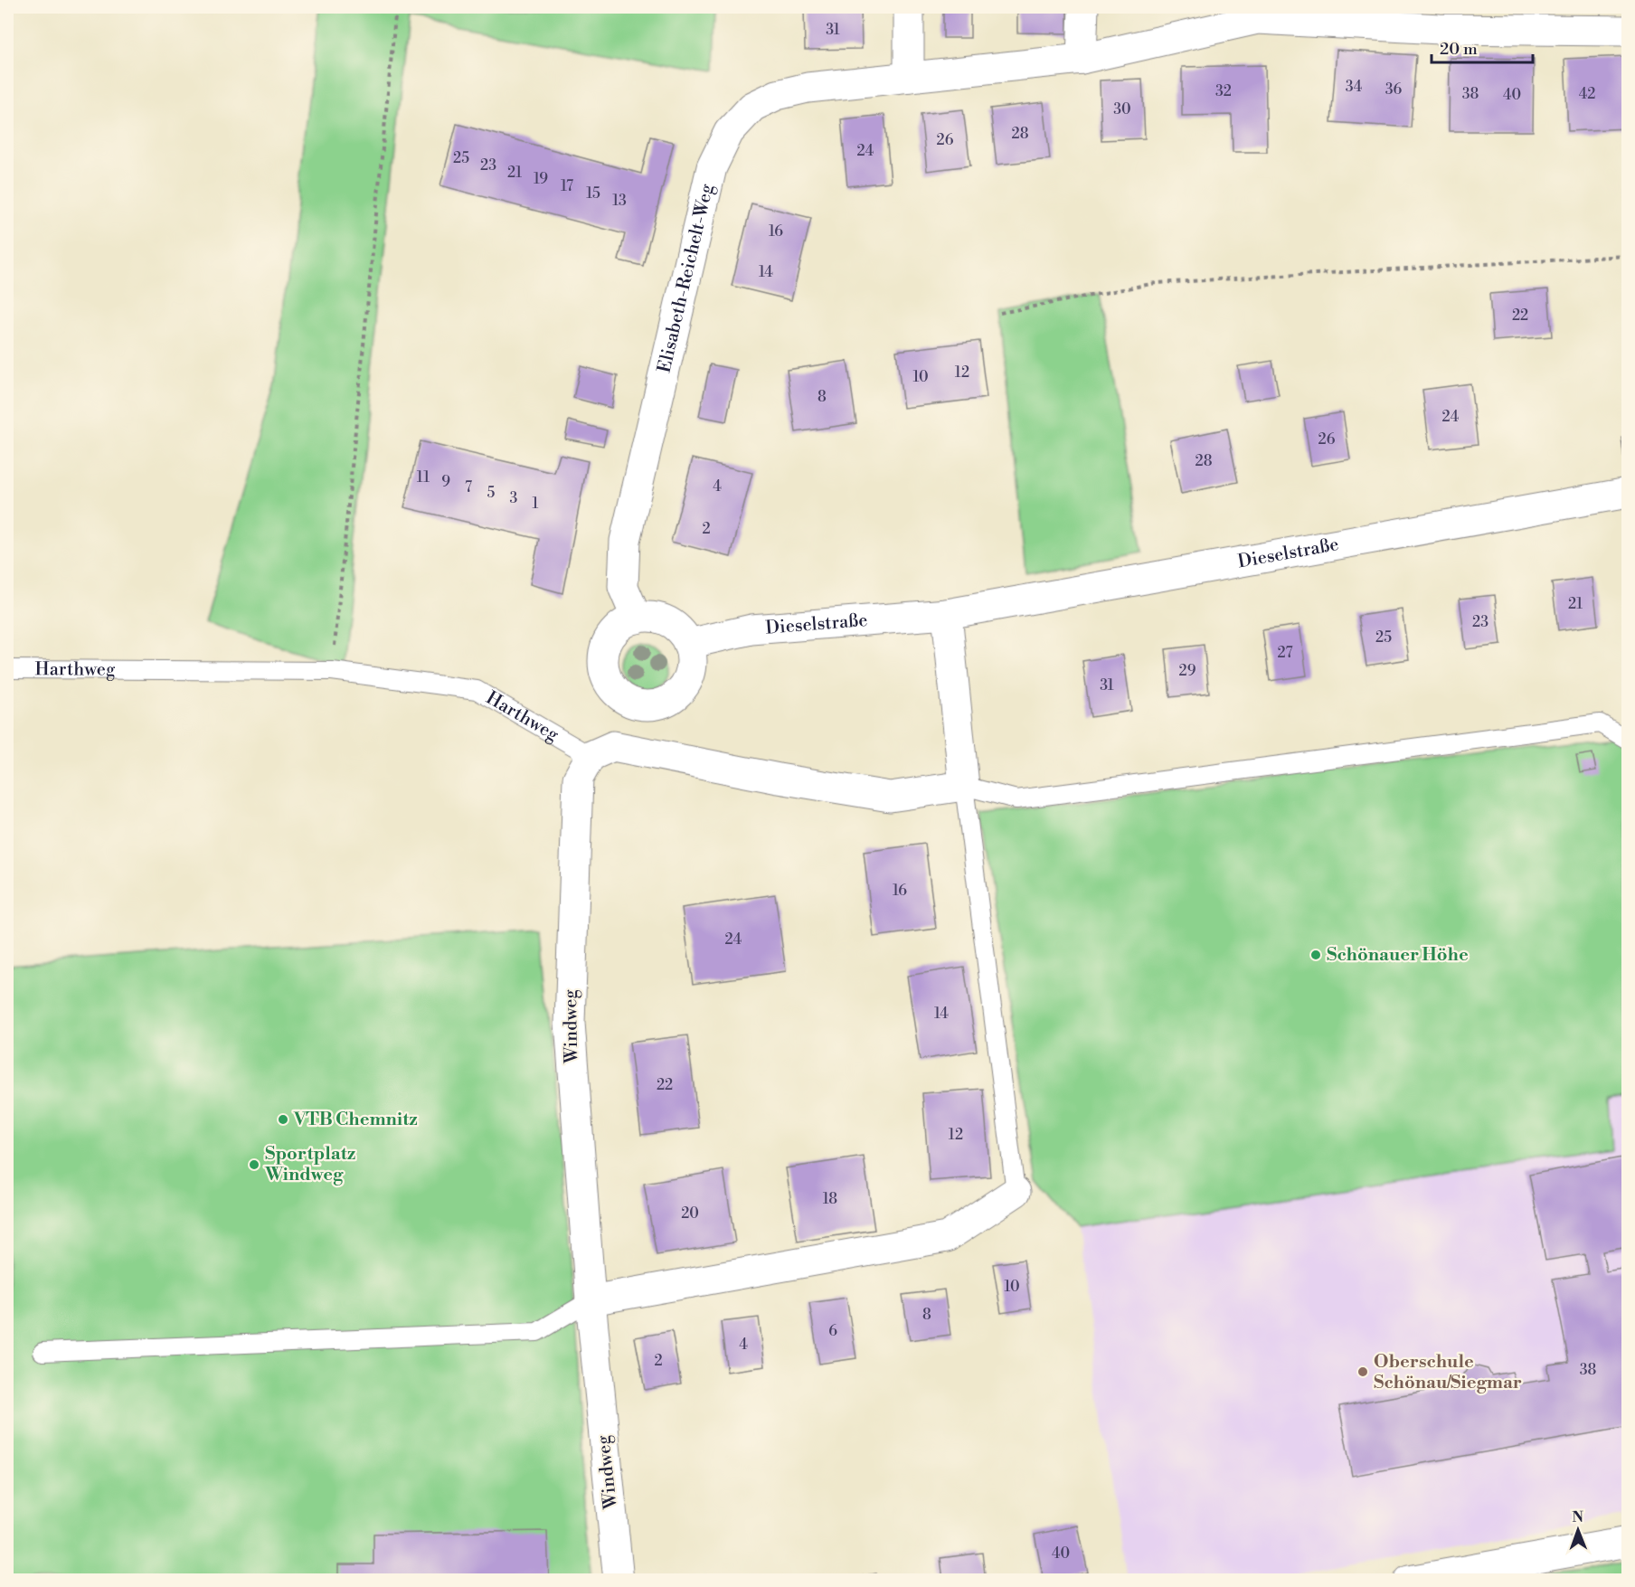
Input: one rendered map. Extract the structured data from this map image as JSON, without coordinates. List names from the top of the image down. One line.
{"streets":{"street":["Elisabeth-Reichelt-Weg","Dieselstraße","Windweg"],"lane":["Harthweg"]},"crossings":[["Elisabeth-Reichelt-Weg","Dieselstraße"],["Harthweg","Windweg"]],"places":["Schönauer Höhe","VTB Chemnitz","Sportplatz Windweg","Oberschule Schönau/Siegmar"],"house_numbers":["31","34","36","32","38","42","40","30","28","26","24","25","23","21","19","17","15","13","16","14","22","12","10","8","24","26","28","11","9","4","7","5","3","1","2","21","23","25","27","29","31","16","24","14","22","12","18","20","10","8","6","4","2","38","40"],"scale_bar":"20 m","north":"top"}
